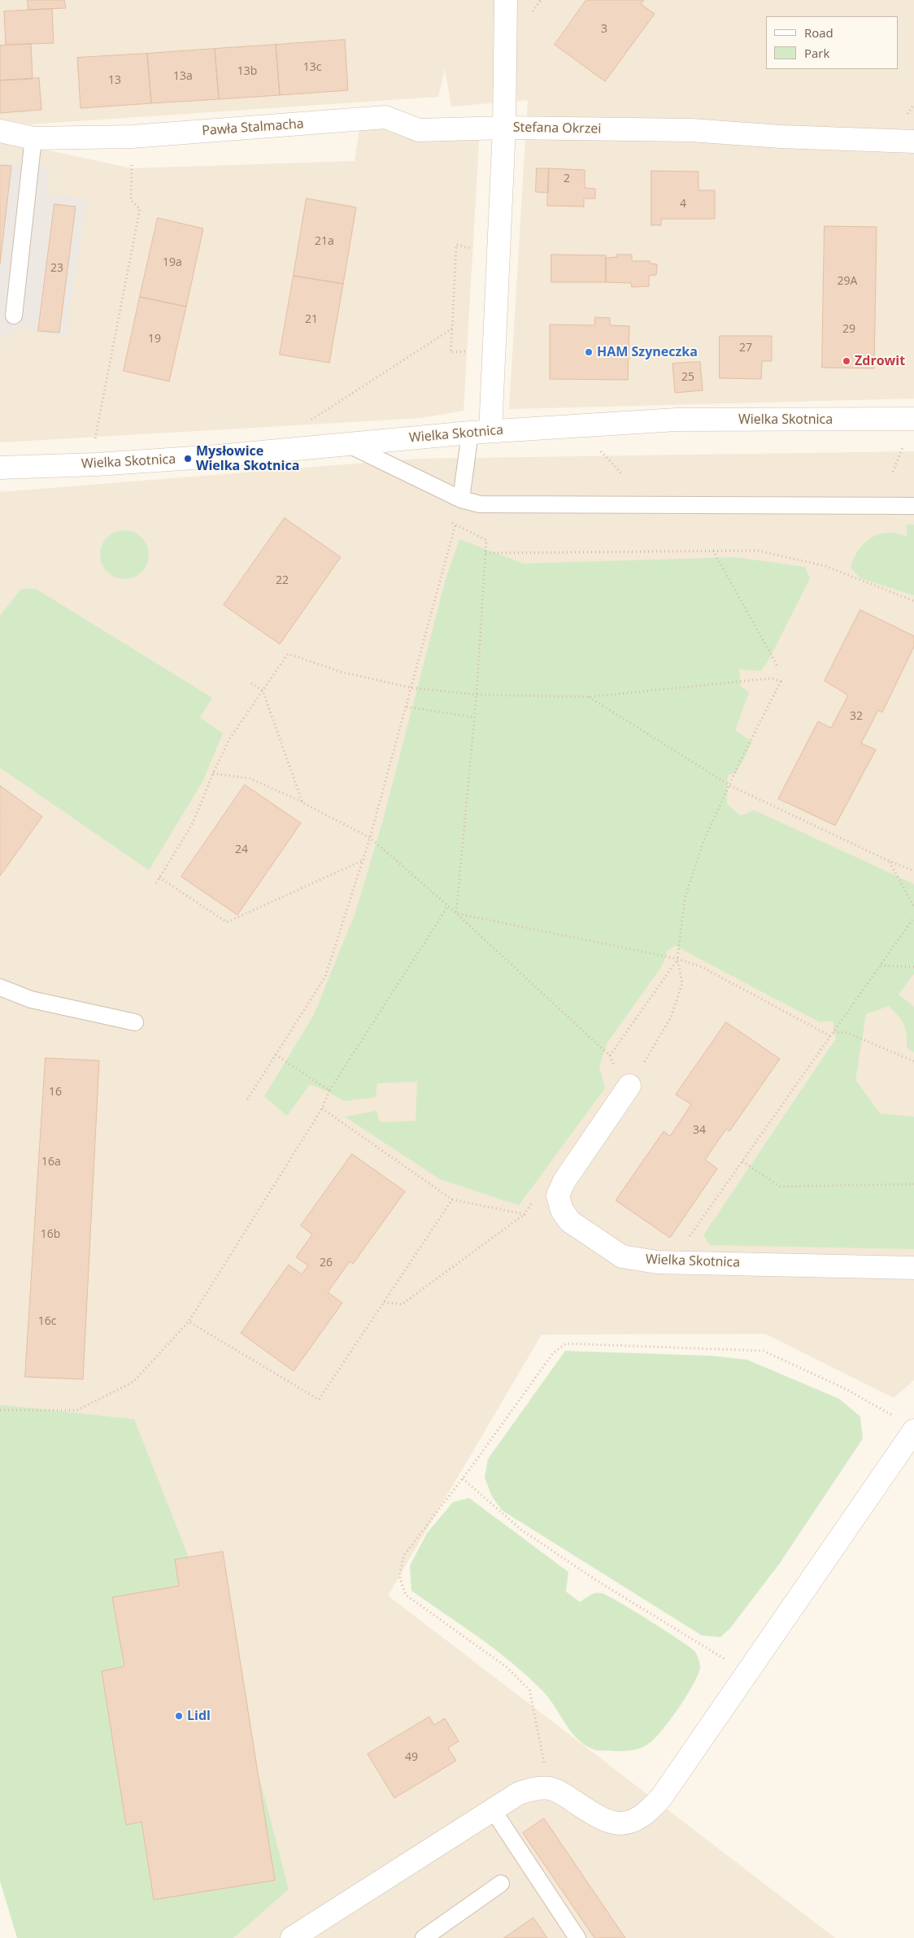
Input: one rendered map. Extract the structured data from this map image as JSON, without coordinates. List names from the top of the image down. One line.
{"streets":{"street":["Pawła Stalmacha","Stefana Okrzei","Wielka Skotnica"]},"crossings":[["Pawła Stalmacha","Stefana Okrzei"],["Stefana Okrzei","Wielka Skotnica"]],"places":["HAM Szyneczka","Zdrowit","Mysłowice Wielka Skotnica","Lidl"],"house_numbers":["3","13c","13b","13a","13","2","4","21a","19a","23","29A","21","29","19","27","25","22","32","24","16","34","16a","16b","26","16c","49"],"legend":["Road","Park"]}
